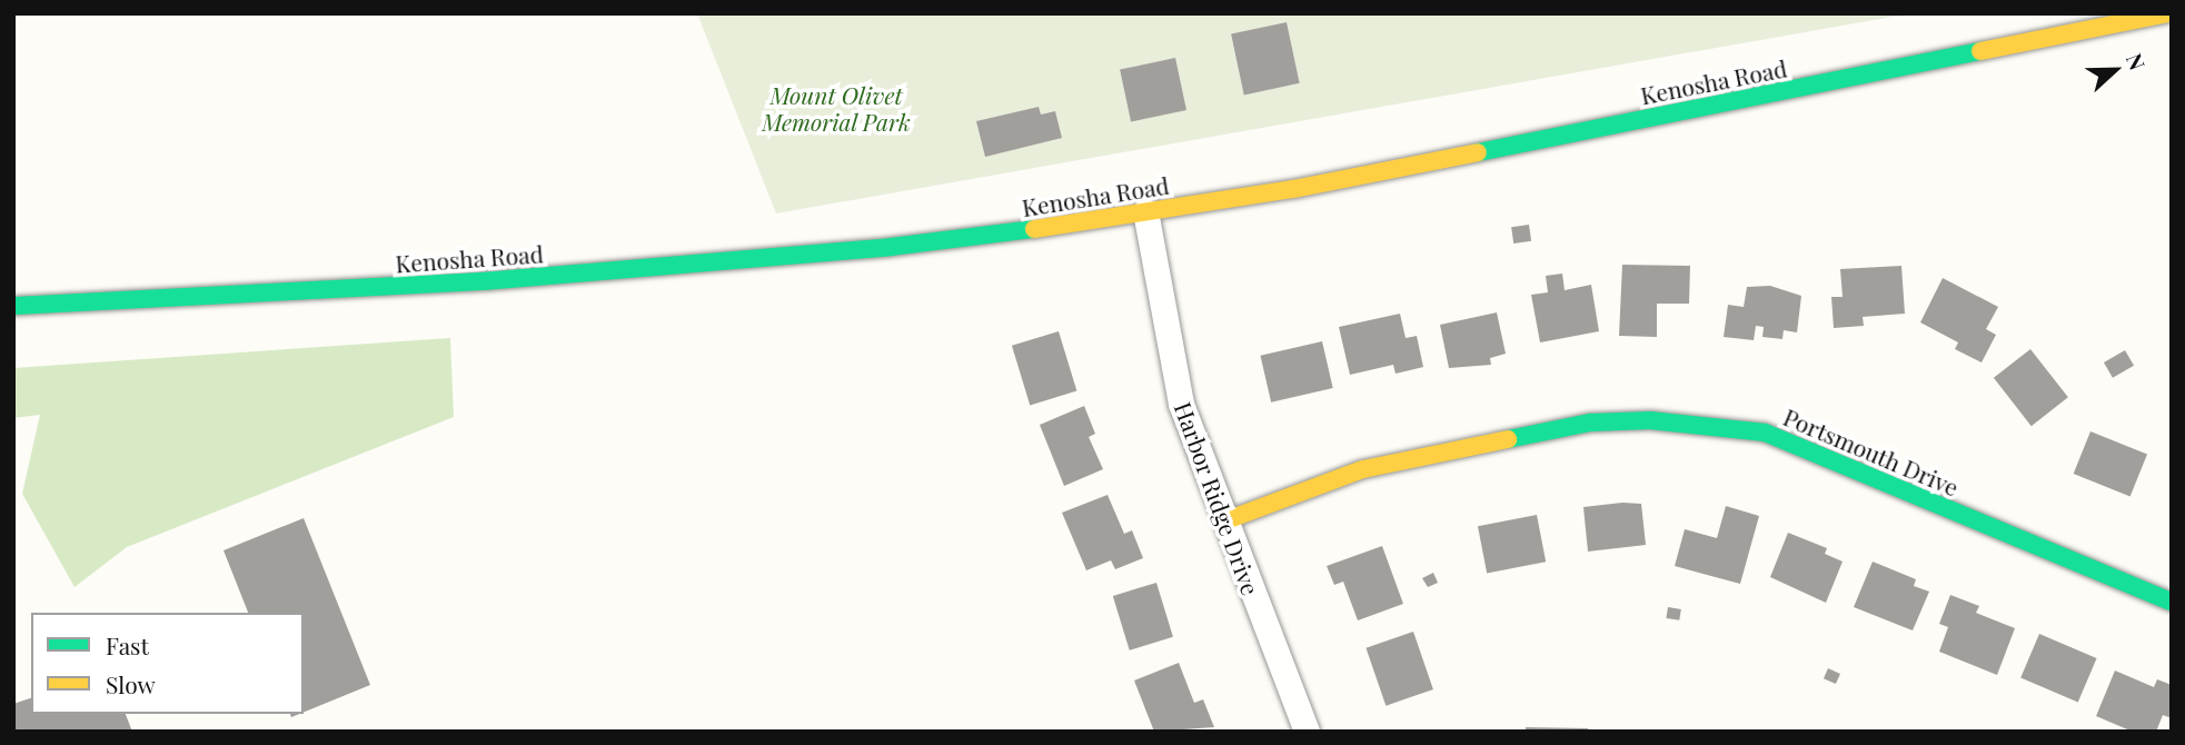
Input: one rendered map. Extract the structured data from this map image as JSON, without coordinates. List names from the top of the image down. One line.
{"streets":{"street":["Kenosha Road","Portsmouth Drive","Harbor Ridge Drive"]},"crossings":[["Kenosha Road","Harbor Ridge Drive"],["Portsmouth Drive","Harbor Ridge Drive"]],"parks":["Mount Olivet Memorial Park"],"legend":["Fast","Slow"],"north":"right"}
